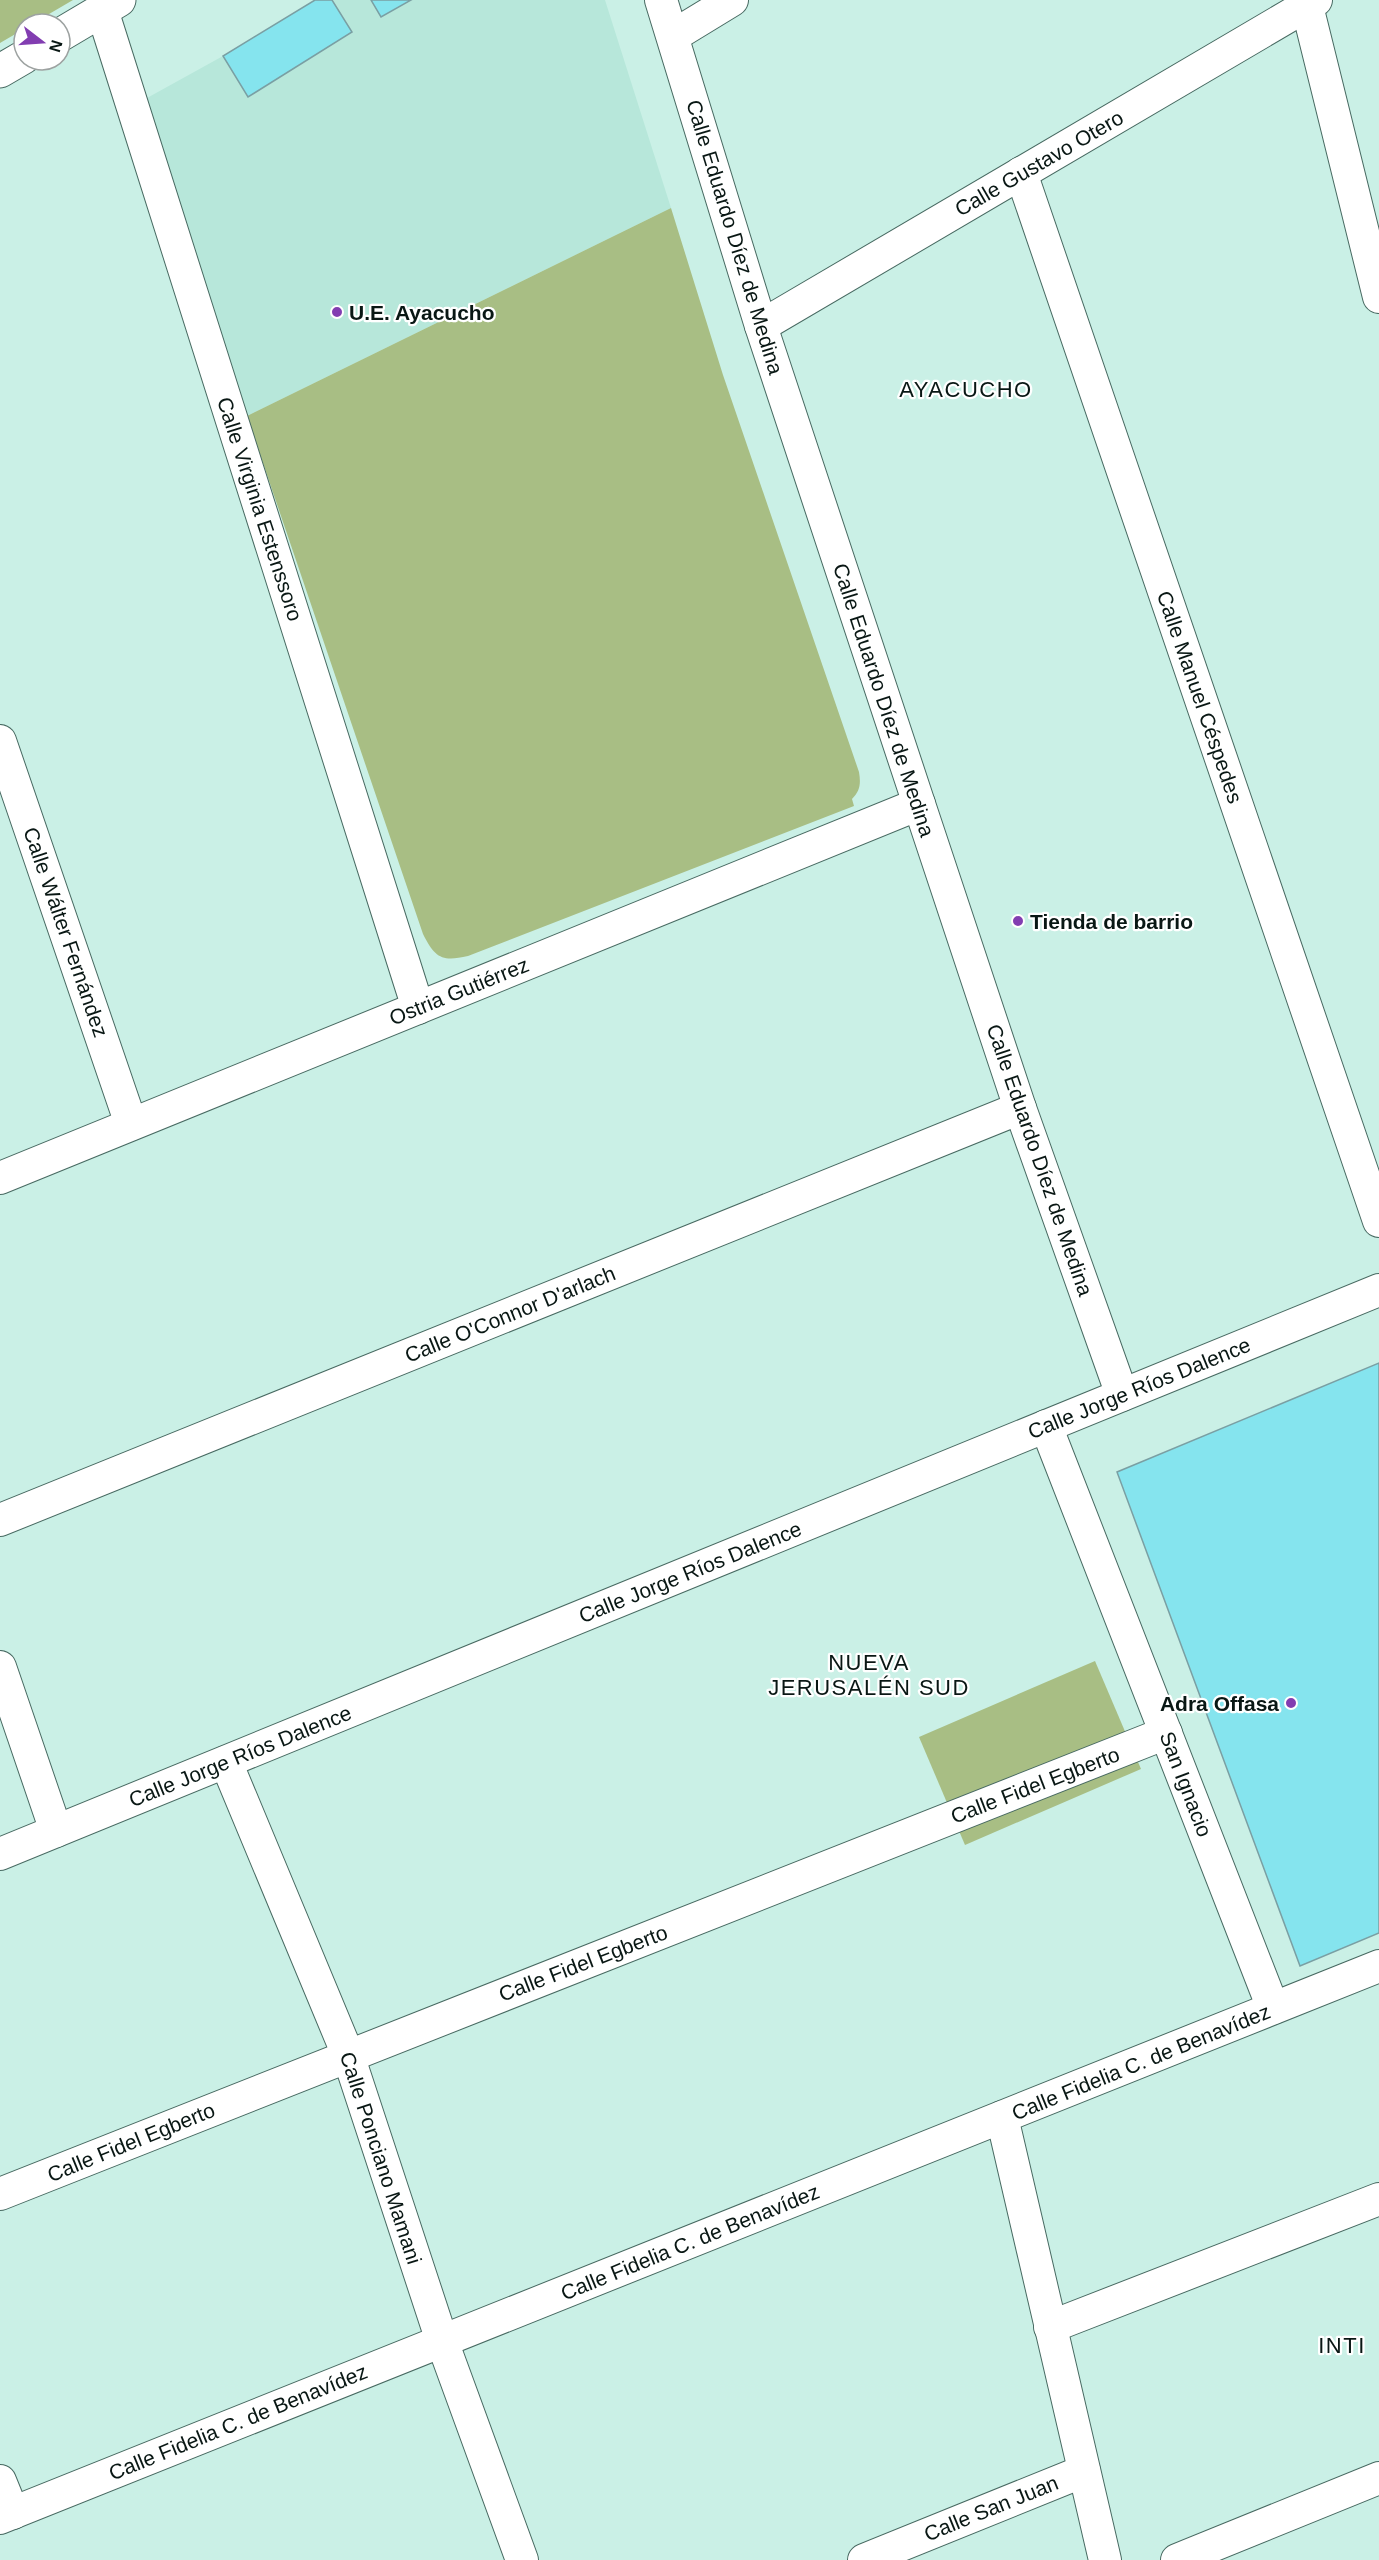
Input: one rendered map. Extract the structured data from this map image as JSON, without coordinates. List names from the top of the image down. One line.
{"streets":{"street":["Calle Gustavo Otero","Calle Eduardo Díez de Medina","Calle Virginia Estenssoro","Calle Manuel Céspedes","Calle Wálter Fernández","Ostria Gutiérrez","Calle O'Connor D'arlach","Calle Jorge Ríos Dalence","San Ignacio","Calle Fidel Egberto","Calle Fidelia C. de Benavídez","Calle Ponciano Mamani","Calle San Juan"]},"crossings":[["Calle Gustavo Otero","Calle Eduardo Díez de Medina"],["Calle Gustavo Otero","Calle Manuel Céspedes"],["Calle Eduardo Díez de Medina","Ostria Gutiérrez"],["Calle Eduardo Díez de Medina","Calle O'Connor D'arlach"],["Calle Eduardo Díez de Medina","Calle Jorge Ríos Dalence"],["Calle Virginia Estenssoro","Ostria Gutiérrez"],["Calle Wálter Fernández","Ostria Gutiérrez"],["Calle Jorge Ríos Dalence","San Ignacio"],["Calle Jorge Ríos Dalence","Calle Ponciano Mamani"],["San Ignacio","Calle Fidel Egberto"],["San Ignacio","Calle Fidelia C. de Benavídez"],["Calle Fidel Egberto","Calle Ponciano Mamani"],["Calle Fidelia C. de Benavídez","Calle Ponciano Mamani"]],"districts":["AYACUCHO","NUEVA JERUSALÉN SUD","INTI"],"places":["U.E. Ayacucho","Tienda de barrio","Adra Offasa"],"north":"right"}
